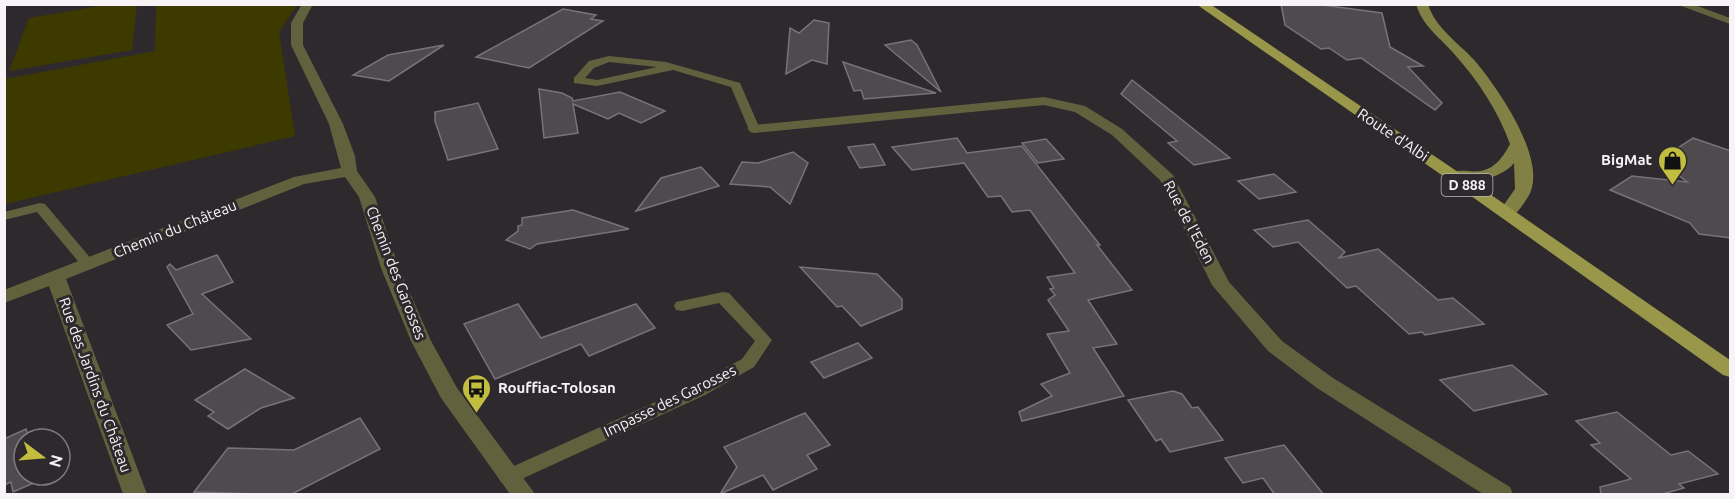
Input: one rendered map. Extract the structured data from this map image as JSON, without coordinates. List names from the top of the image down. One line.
{"streets":{"main road":["Route d'Albi","D 888"],"street":["Rue de l'Eden","Chemin du Château","Chemin des Garosses","Rue des Jardins du Château"],"lane":["Impasse des Garosses"]},"crossings":[["Chemin du Château","Chemin des Garosses"],["Chemin du Château","Rue des Jardins du Château"],["Chemin des Garosses","Impasse des Garosses"]],"places":{"shop":["BigMat"],"bus stop":["Rouffiac-Tolosan"]},"north":"right"}
